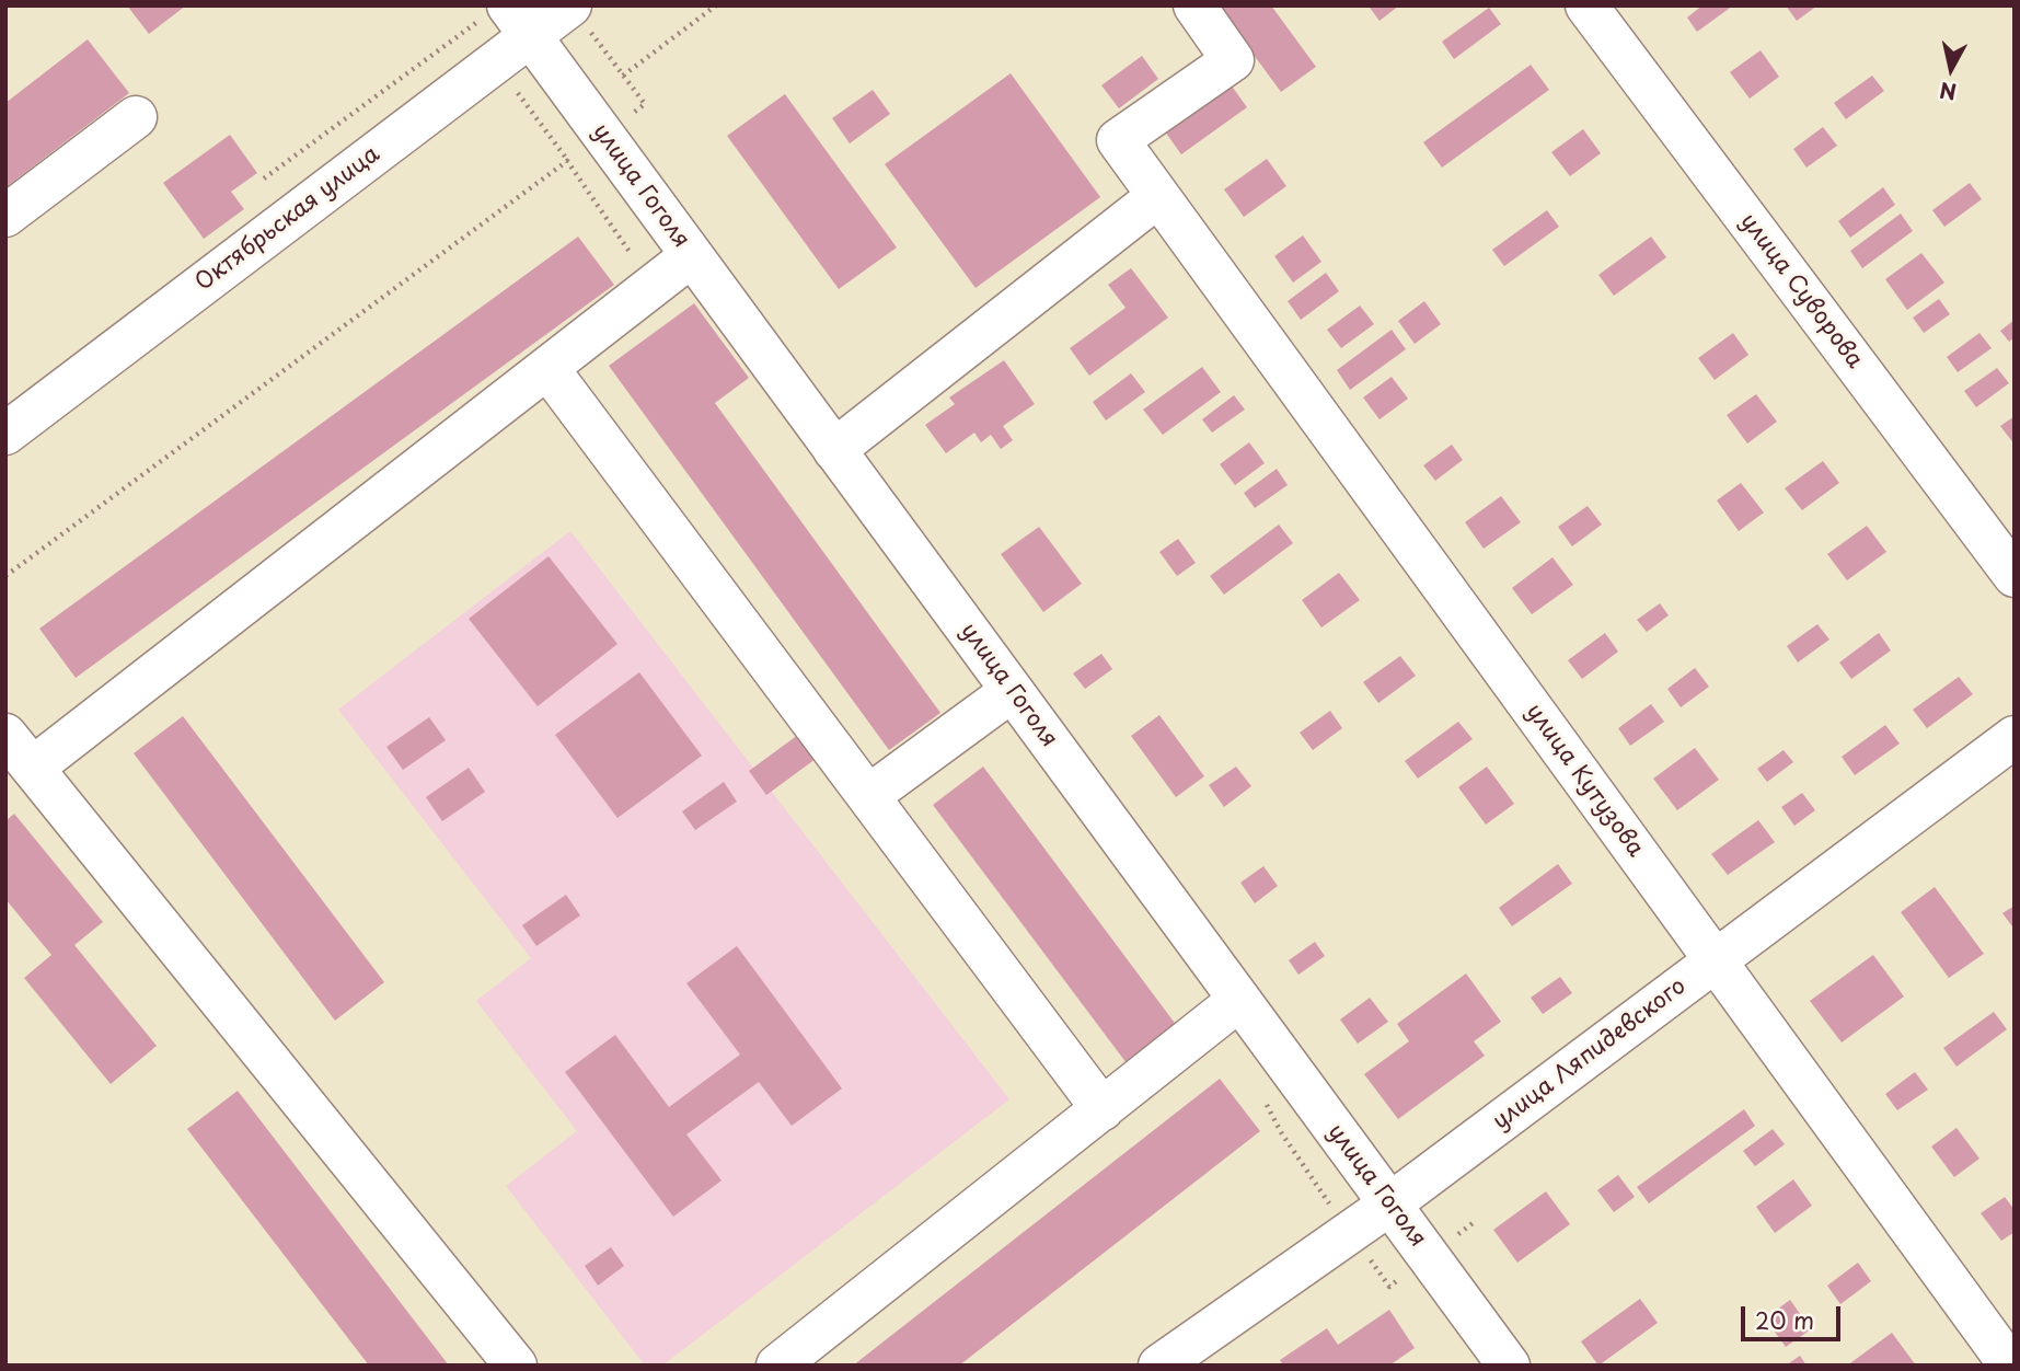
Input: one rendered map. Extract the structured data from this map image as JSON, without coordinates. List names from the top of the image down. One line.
{"streets":{"street":["улица Гоголя","Октябрьская улица","улица Суворова","улица Кутузова","улица Ляпидевского"]},"crossings":[["улица Гоголя","Октябрьская улица"],["улица Гоголя","улица Ляпидевского"],["улица Кутузова","улица Ляпидевского"]],"scale_bar":"20 m","north":"bottom"}
